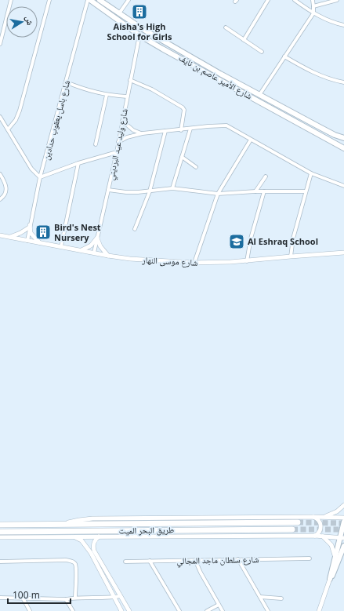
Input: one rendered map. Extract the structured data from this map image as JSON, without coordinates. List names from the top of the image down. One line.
{"streets":{"main road":["شارع الأمير عاصم بن نايف","طريق البحر الميت"],"street":["شارع باسل يعقوب حدادين","شارع وليد عيد البرديني","شارع موسى النهار","شارع سلطان ماجد المجالي"]},"crossings":[["شارع الأمير عاصم بن نايف","شارع باسل يعقوب حدادين"],["شارع الأمير عاصم بن نايف","شارع وليد عيد البرديني"],["شارع باسل يعقوب حدادين","شارع موسى النهار"],["شارع وليد عيد البرديني","شارع موسى النهار"]],"places":{"building":["Aisha's High School for Girls","Bird's Nest Nursery"],"school or university":["Al Eshraq School"]},"scale_bar":"100 m","north":"right"}
